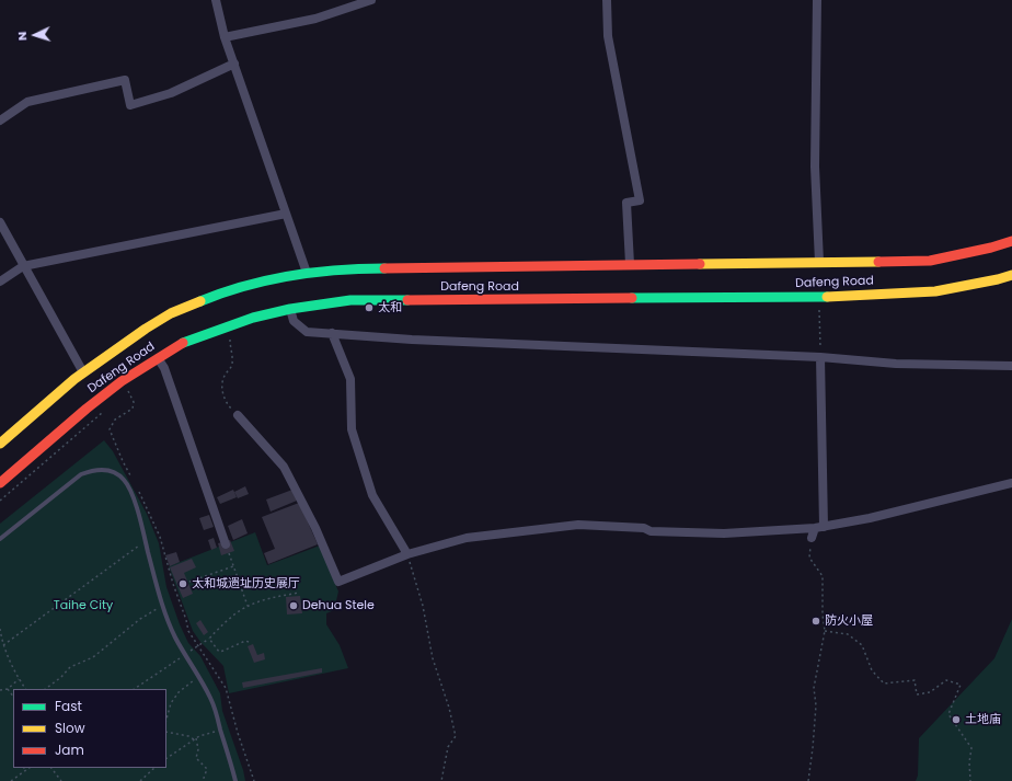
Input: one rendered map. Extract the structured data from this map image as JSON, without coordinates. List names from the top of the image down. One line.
{"streets":{"highway":["Dafeng Road"]},"parks":["Taihe City"],"places":["太和","太和城遗址历史展厅","Dehua Stele","防火小屋","土地庙"],"legend":["Fast","Slow","Jam"],"north":"left"}
